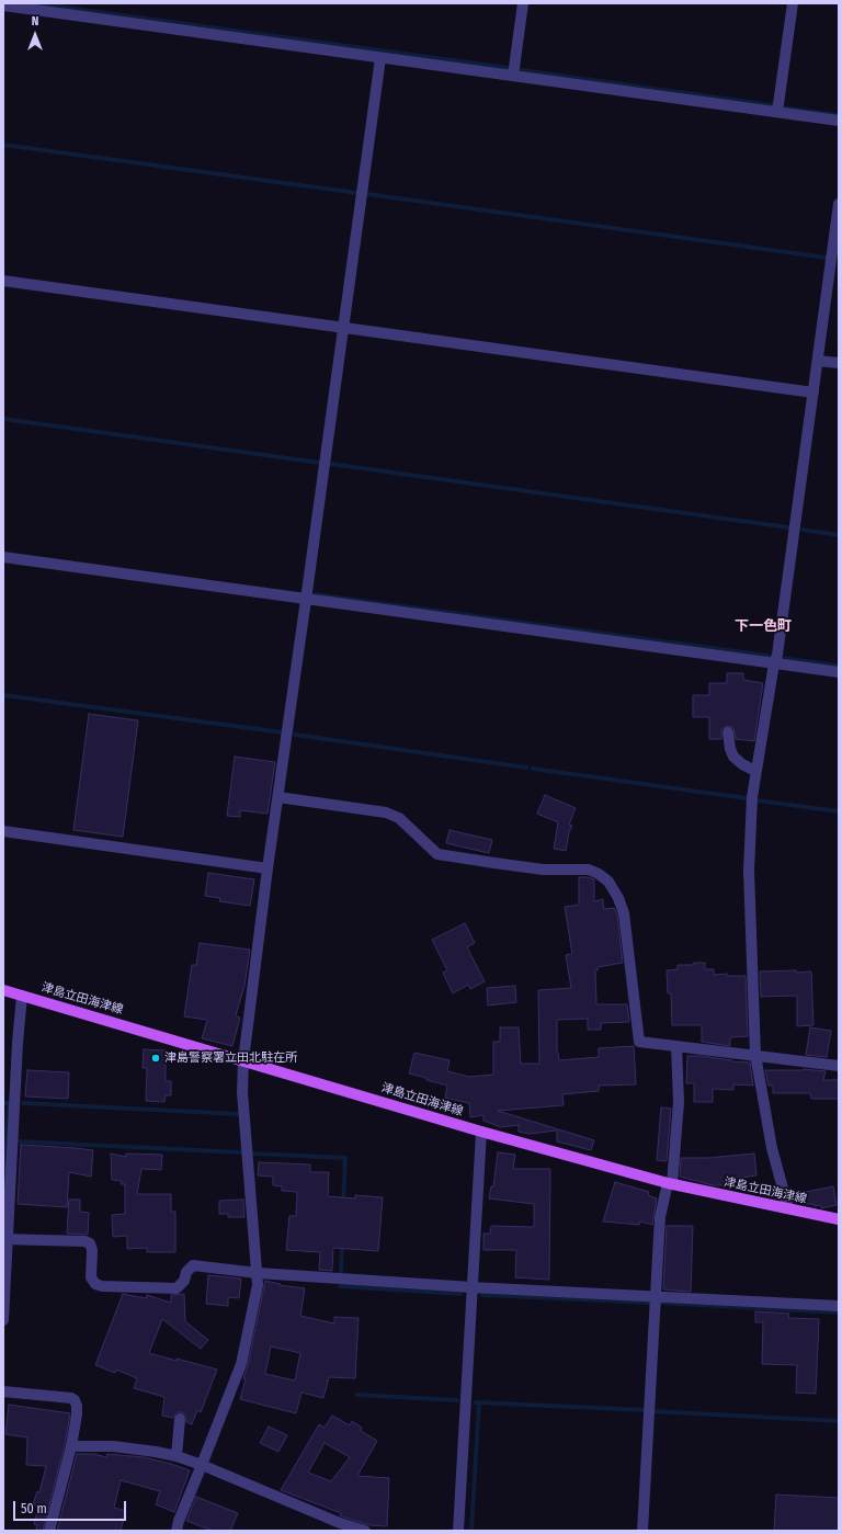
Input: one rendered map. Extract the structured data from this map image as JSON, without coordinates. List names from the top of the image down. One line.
{"streets":{"main road":["津島立田海津線"]},"districts":["下一色町"],"places":["津島警察署立田北駐在所"],"scale_bar":"50 m","north":"top"}
